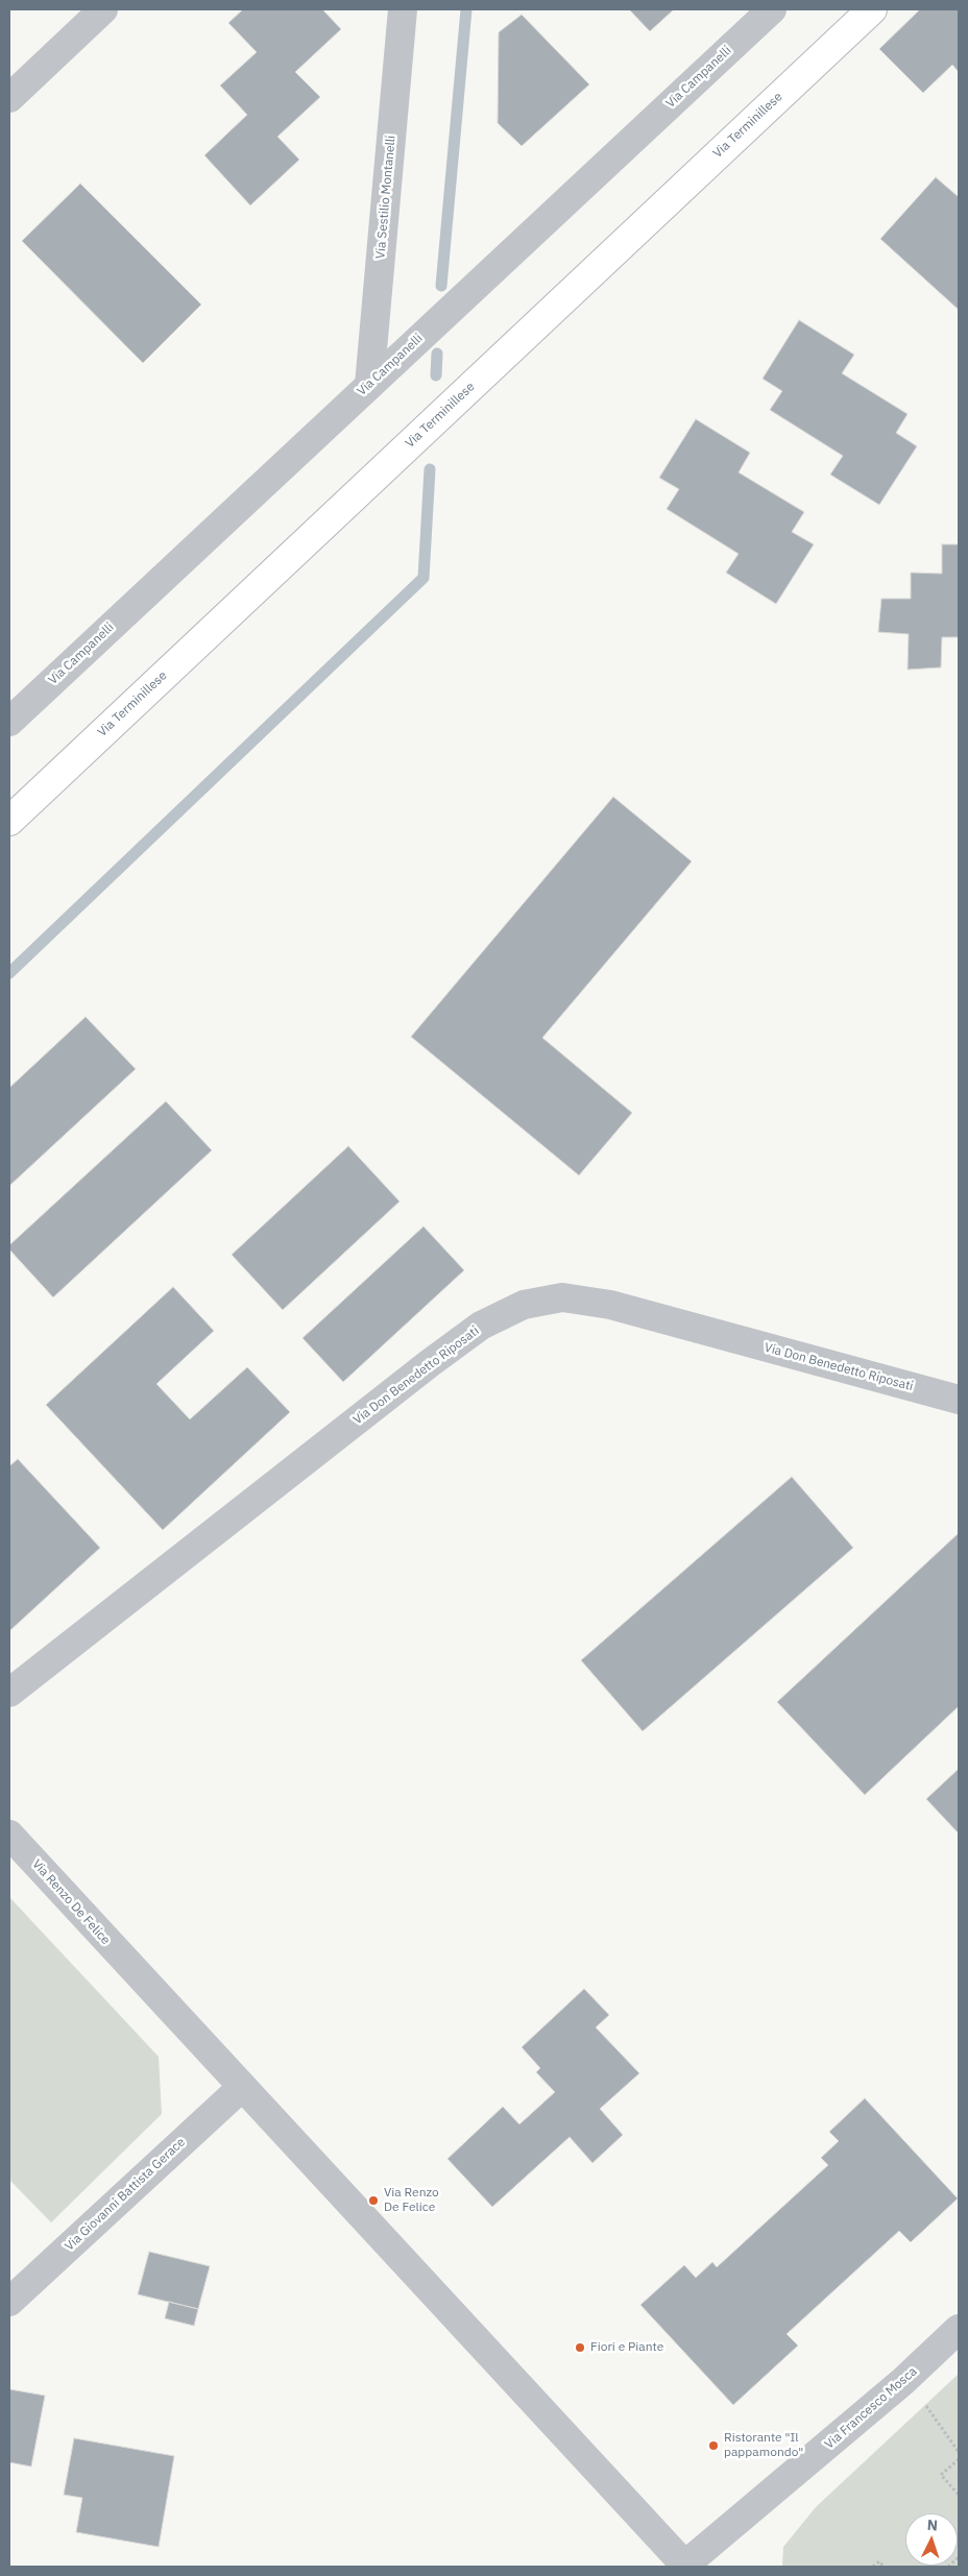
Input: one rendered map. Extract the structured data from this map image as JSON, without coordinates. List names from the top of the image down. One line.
{"streets":{"main road":["Via Terminillese"],"street":["Via Campanelli","Via Sestilio Montanelli","Via Don Benedetto Riposati","Via Renzo De Felice","Via Giovanni Battista Gerace","Via Francesco Mosca"]},"crossings":[["Via Campanelli","Via Sestilio Montanelli"],["Via Renzo De Felice","Via Giovanni Battista Gerace"],["Via Renzo De Felice","Via Francesco Mosca"]],"places":["Via Renzo De Felice","Fiori e Piante","Ristorante \"Il pappamondo\""],"north":"top"}
